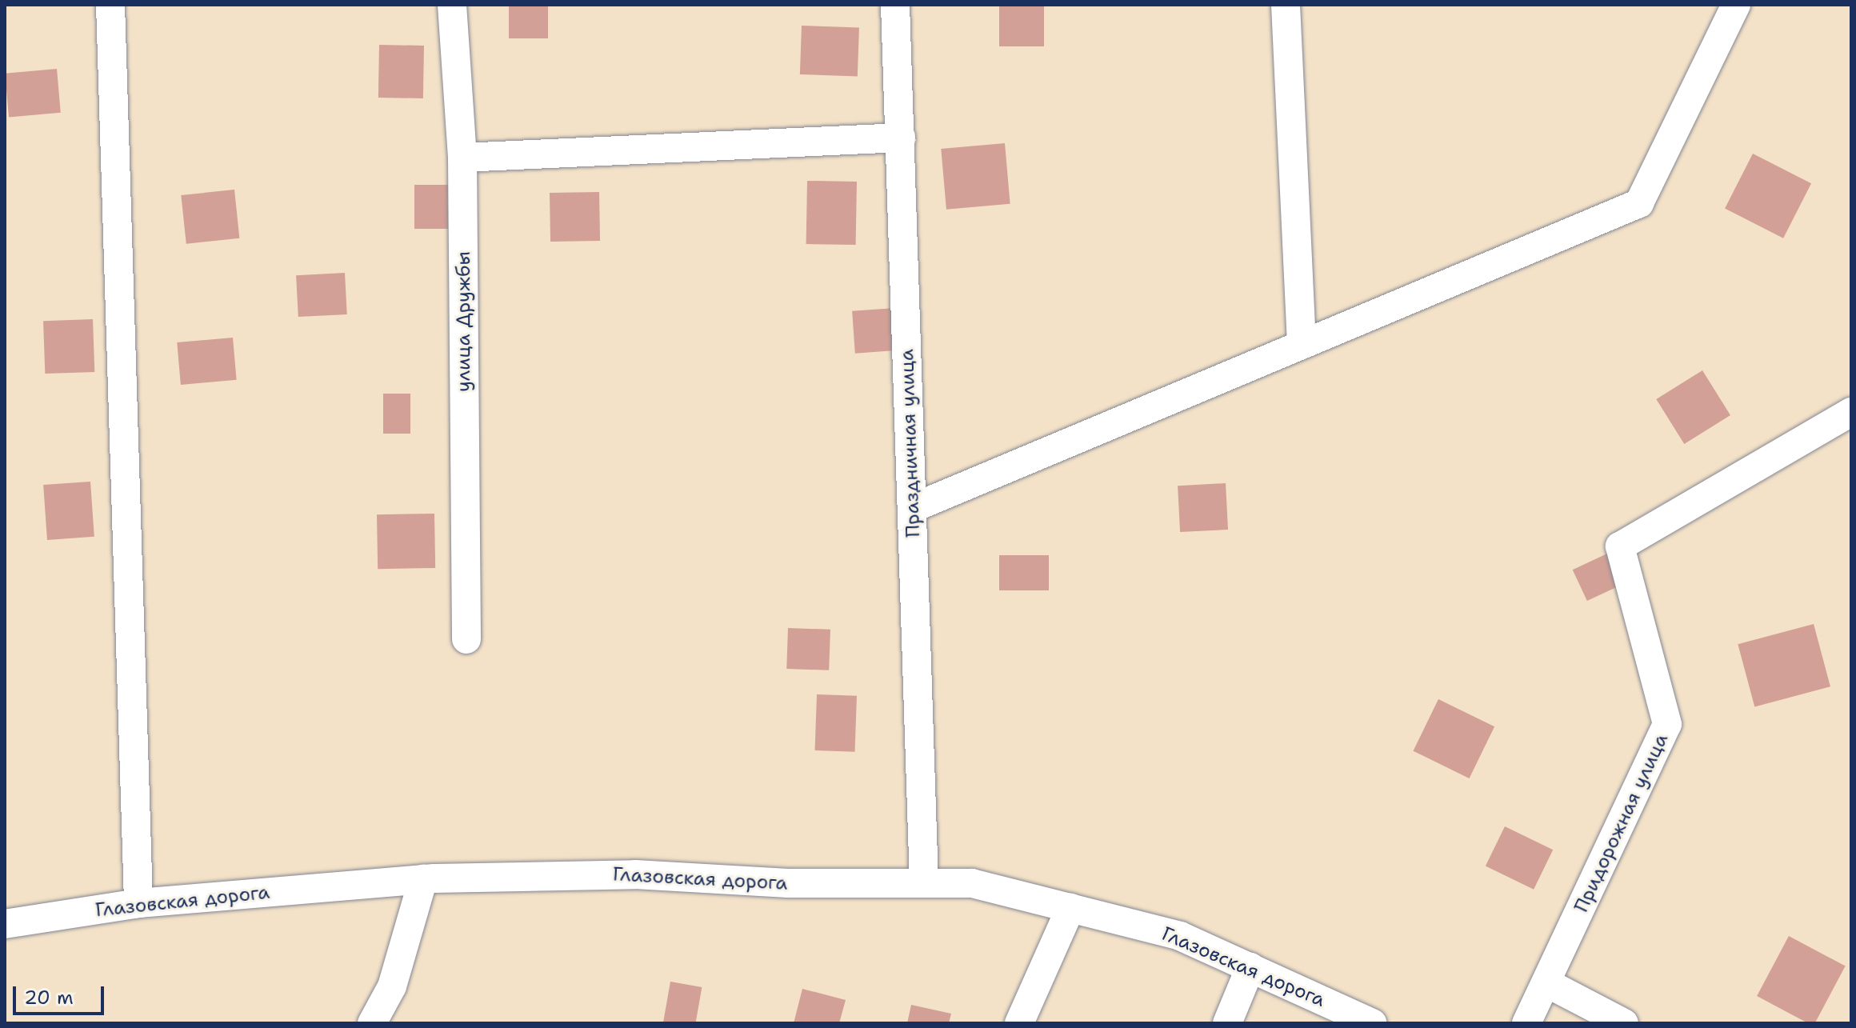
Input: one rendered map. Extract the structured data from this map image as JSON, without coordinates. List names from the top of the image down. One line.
{"streets":{"street":["улица Дружбы","Праздничная улица","Придорожная улица","Глазовская дорога"]},"crossings":[["Праздничная улица","Глазовская дорога"]],"scale_bar":"20 m"}
